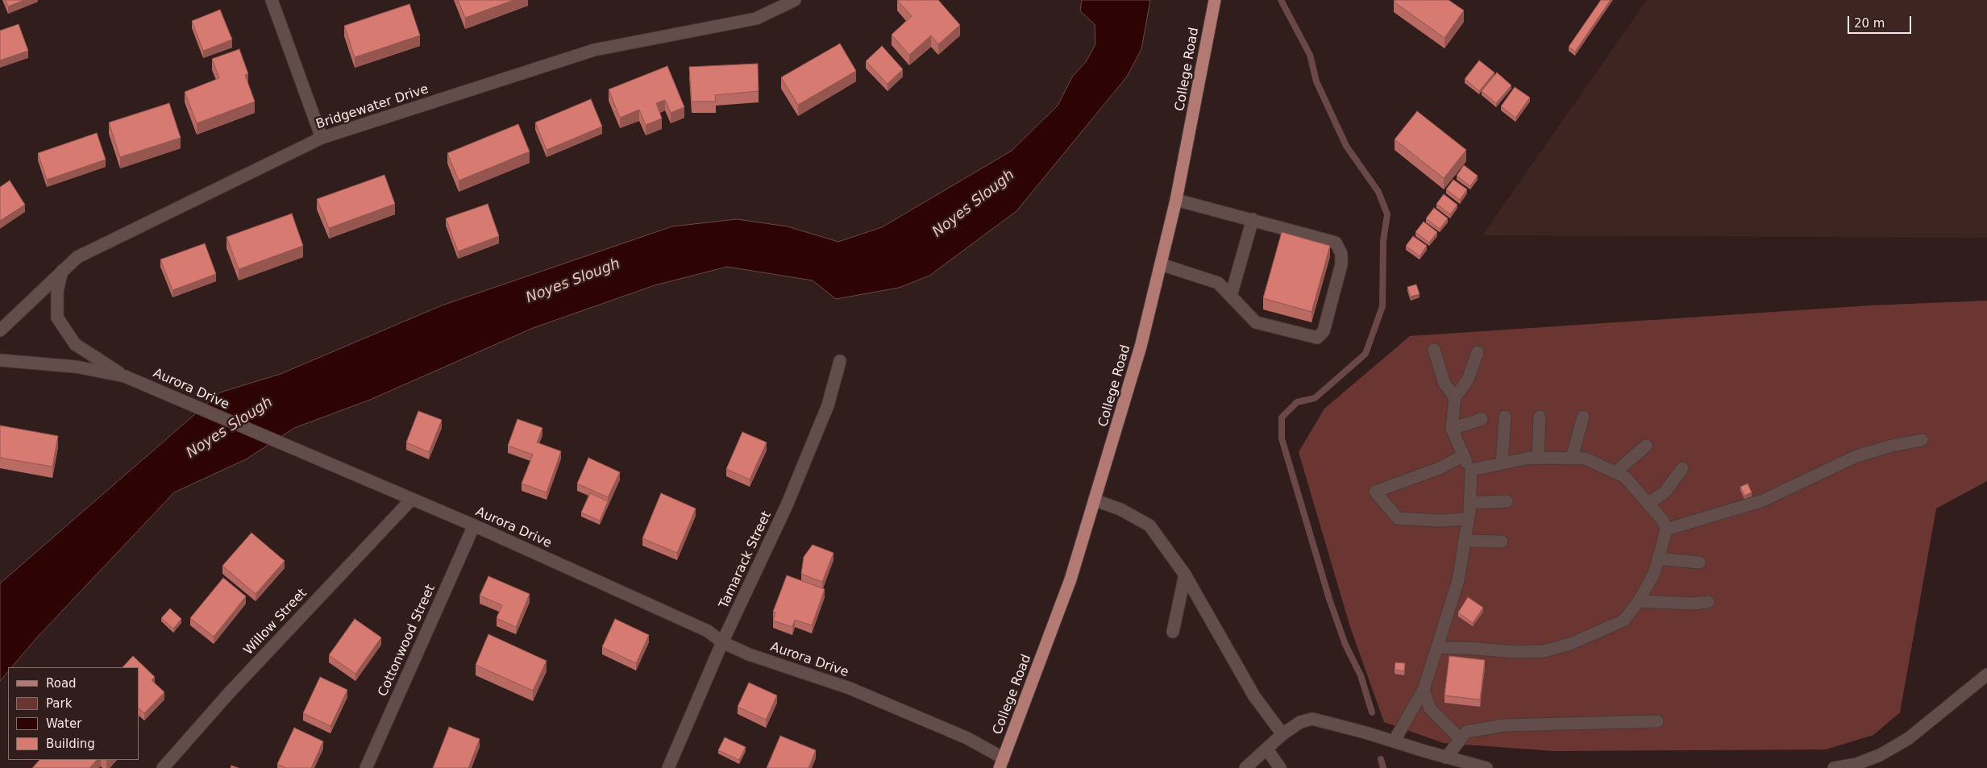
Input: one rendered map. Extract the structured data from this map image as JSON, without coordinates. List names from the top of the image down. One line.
{"streets":{"main road":["College Road"],"street":["Bridgewater Drive","Aurora Drive","Tamarack Street","Willow Street","Cottonwood Street"]},"crossings":[["College Road","Aurora Drive"],["Aurora Drive","Tamarack Street"],["Aurora Drive","Willow Street"],["Aurora Drive","Cottonwood Street"]],"water":["Noyes Slough"],"legend":["Road","Park","Water","Building"],"scale_bar":"20 m"}
